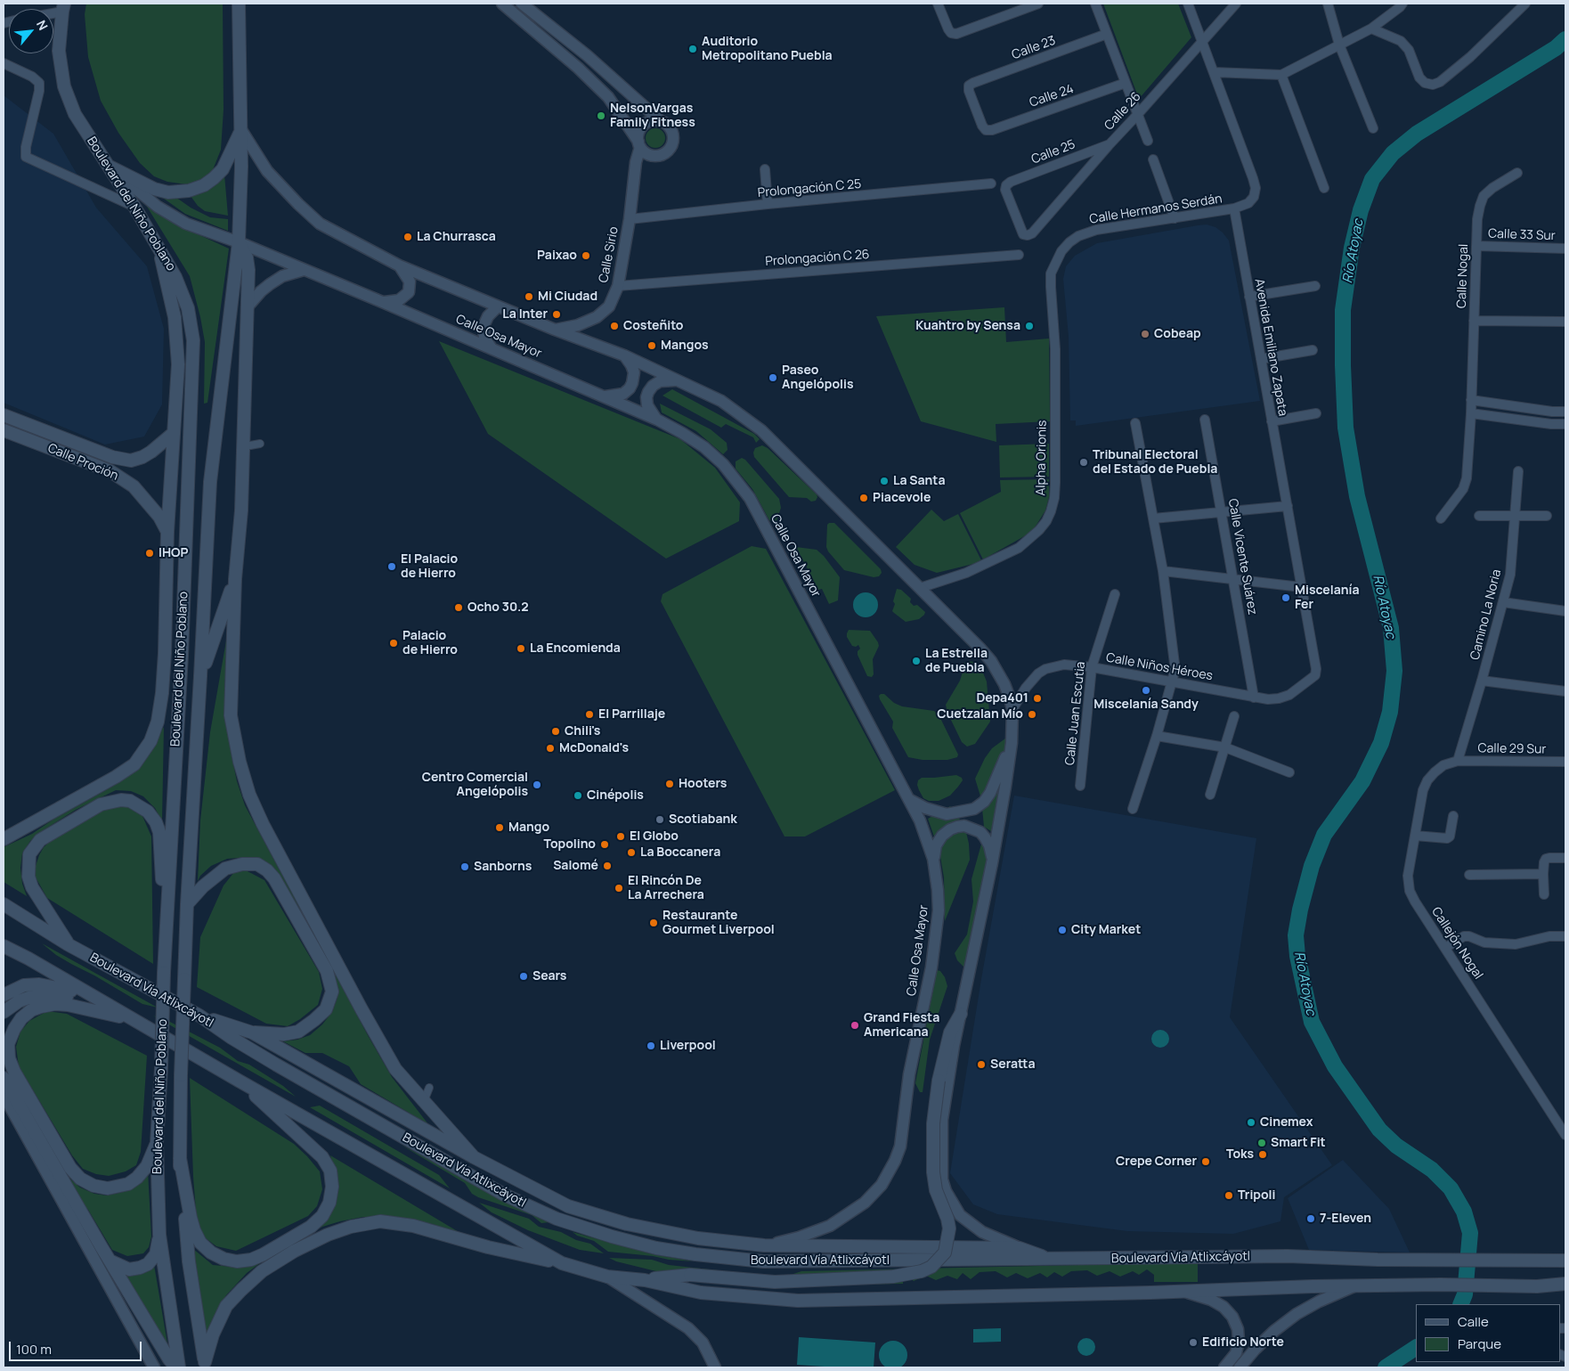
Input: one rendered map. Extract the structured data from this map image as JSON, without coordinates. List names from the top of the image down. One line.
{"streets":{"main road":["Boulevard del Niño Poblano","Calle Proción","Boulevard Vía Atlixcáyotl"],"street":["Calle 23","Calle 24","Calle 26","Calle 25","Prolongación C 25","Calle Hermanos Serdán","Calle 33 Sur","Calle Sirio","Prolongación C 26","Calle Nogal","Calle Osa Mayor","Avenida Emiliano Zapata","Alpha Orionis","Calle Vicente Suárez","Camino La Noria","Calle Niños Héroes","Calle Juan Escutia","Calle 29 Sur","Callejón Nogal"]},"crossings":[["Calle 23","Calle 24"],["Calle 26","Calle 25"],["Prolongación C 25","Calle Sirio"],["Boulevard del Niño Poblano","Calle Osa Mayor"],["Calle Hermanos Serdán","Avenida Emiliano Zapata"],["Calle Hermanos Serdán","Alpha Orionis"],["Calle 33 Sur","Calle Nogal"],["Calle Sirio","Prolongación C 26"],["Avenida Emiliano Zapata","Calle Niños Héroes"],["Calle Vicente Suárez","Calle Niños Héroes"],["Camino La Noria","Calle 29 Sur"],["Camino La Noria","Callejón Nogal"],["Calle Niños Héroes","Calle Juan Escutia"],["Calle 29 Sur","Callejón Nogal"]],"water":["Río Atoyac"],"places":["Auditorio Metropolitano Puebla","NelsonVargas Family Fitness","La Churrasca","Paixao","Mi Ciudad","La Inter","Costeñito","Kuahtro by Sensa","Cobeap","Mangos","Paseo Angelópolis","Tribunal Electoral del Estado de Puebla","La Santa","Piacevole","IHOP","El Palacio de Hierro","Miscelanía Fer","Ocho 30.2","Palacio de Hierro","La Encomienda","La Estrella de Puebla","Miscelanía Sandy","Depa401","El Parrillaje","Cuetzalan Mío","Chili's","McDonald's","Hooters","Centro Comercial Angelópolis","Cinépolis","Scotiabank","Mango","El Globo","Topolino","La Boccanera","Salomé","Sanborns","El Rincón De La Arrechera","Restaurante Gourmet Liverpool","City Market","Sears","Grand Fiesta Americana","Liverpool","Seratta","Cinemex","Smart Fit","Toks","Crepe Corner","Tripoli","7-Eleven","Edificio Norte"],"legend":["Calle","Parque"],"scale_bar":"100 m","north":"top right"}
